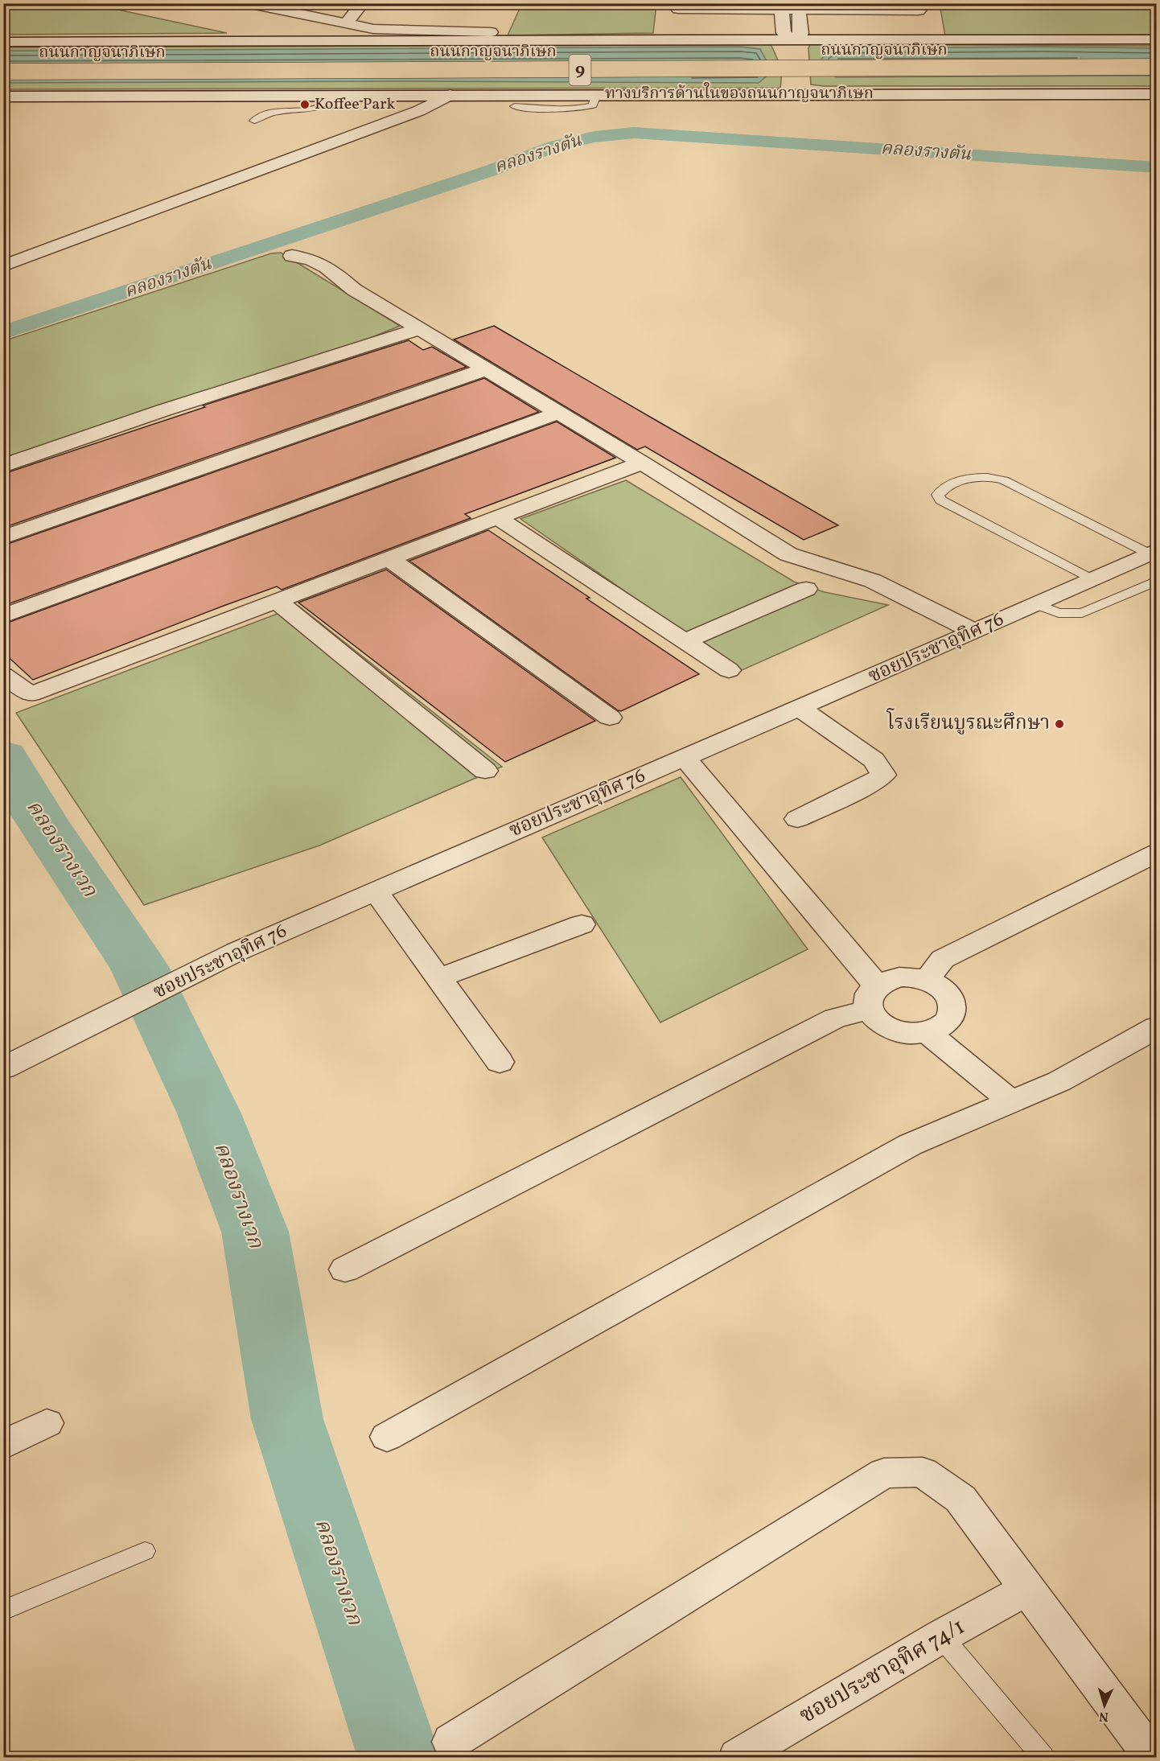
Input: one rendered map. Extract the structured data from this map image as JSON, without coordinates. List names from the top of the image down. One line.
{"streets":{"highway":["ถนนกาญจนาภิเษก","9"],"street":["ทางบริการด้านในของถนนกาญจนาภิเษก","ซอยประชาอุทิศ 76","ซอยประชาอุทิศ 74/1"]},"water":["คลองรางตัน","คลองรางเวก"],"places":["Koffee Park","โรงเรียนบูรณะศึกษา"],"north":"bottom"}
